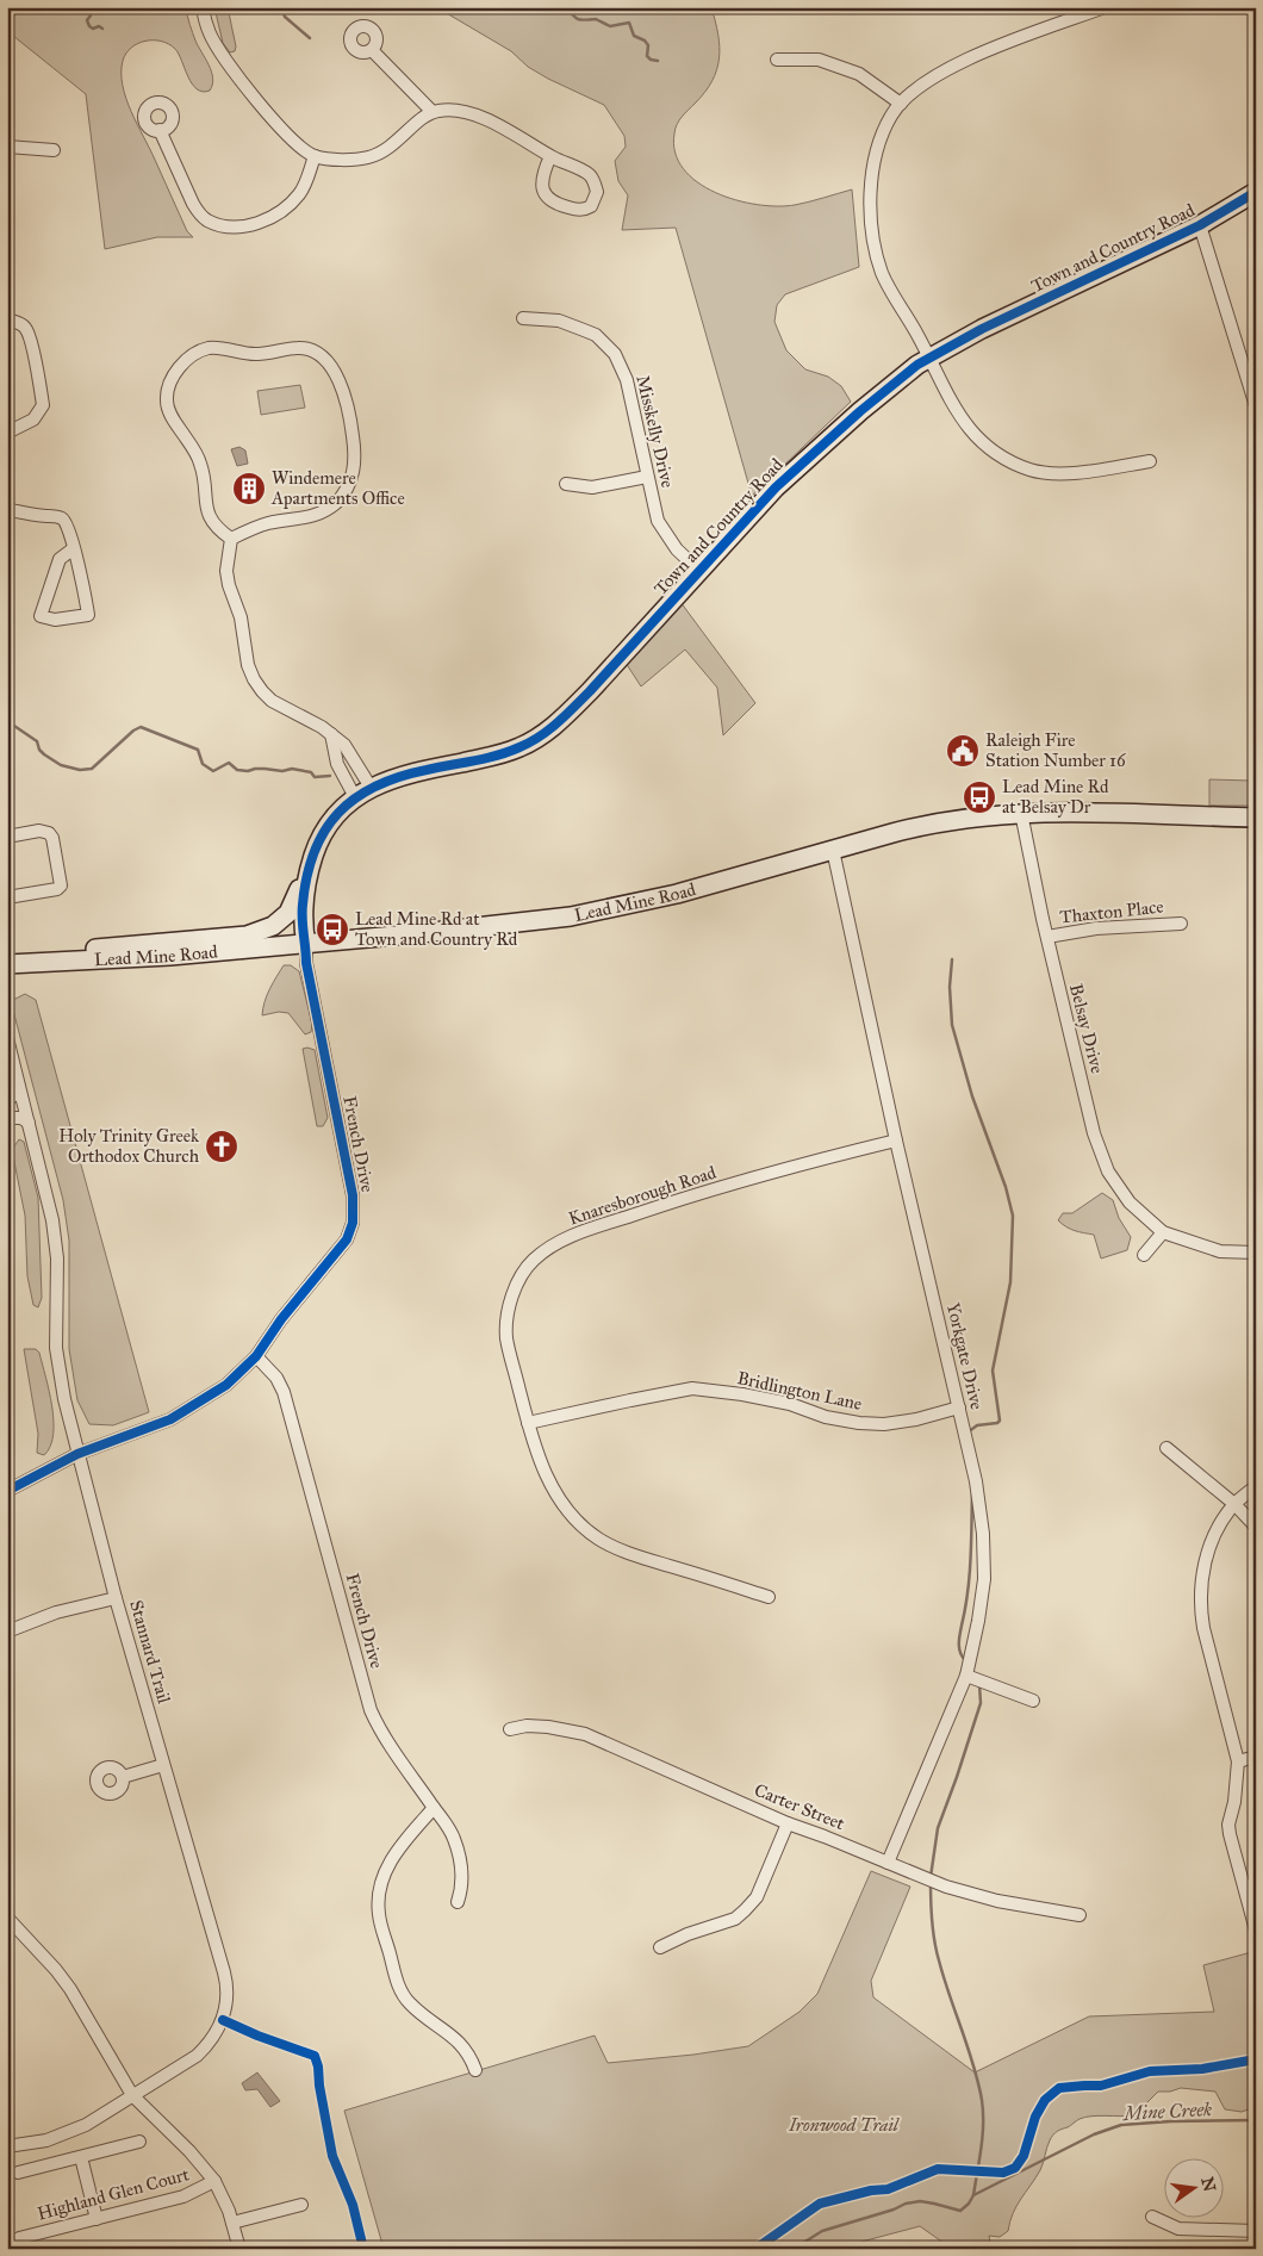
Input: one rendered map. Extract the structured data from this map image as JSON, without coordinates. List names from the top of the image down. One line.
{"streets":{"street":["Town and Country Road","Misskelly Drive","Lead Mine Road","Thaxton Place","Belsay Drive","French Drive","Knaresborough Road","Yorkgate Drive","Bridlington Lane","Stannard Trail","Carter Street","Highland Glen Court"]},"crossings":[["Town and Country Road","Misskelly Drive"],["Town and Country Road","Lead Mine Road"],["Town and Country Road","French Drive"],["Lead Mine Road","Belsay Drive"],["Lead Mine Road","French Drive"],["Lead Mine Road","Yorkgate Drive"],["Thaxton Place","Belsay Drive"],["Knaresborough Road","Yorkgate Drive"],["Knaresborough Road","Bridlington Lane"],["Yorkgate Drive","Bridlington Lane"],["Yorkgate Drive","Carter Street"]],"water":["Mine Creek"],"parks":["Ironwood Trail"],"places":{"building":["Windemere Apartments Office"],"public building":["Raleigh Fire Station Number 16"],"bus stop":["Lead Mine Rd at Belsay Dr","Lead Mine Rd at Town and Country Rd"],"church":["Holy Trinity Greek Orthodox Church"]},"north":"right"}
